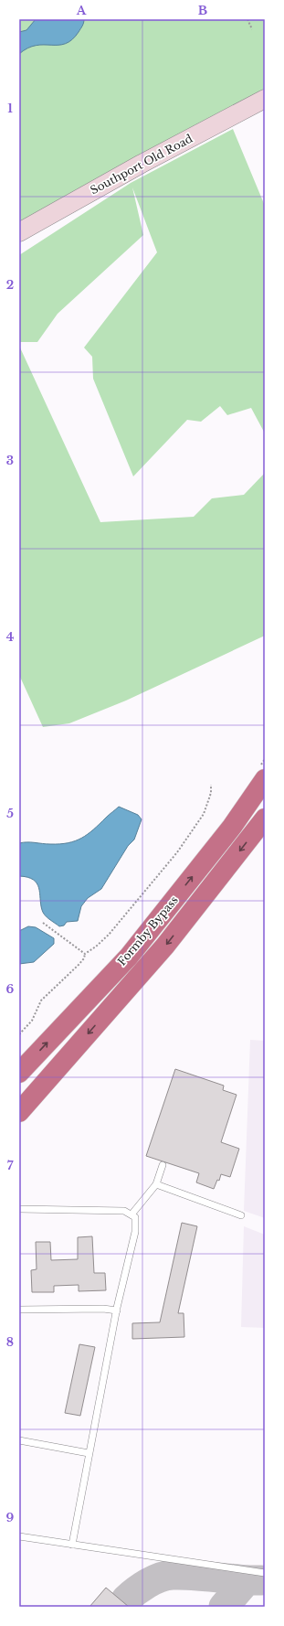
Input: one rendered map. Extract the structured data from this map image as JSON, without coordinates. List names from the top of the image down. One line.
{"streets":{"highway":["Formby Bypass"],"street":["Southport Old Road"]},"grid":{"columns":["A","B"],"rows":["1","2","3","4","5","6","7","8","9"]}}
